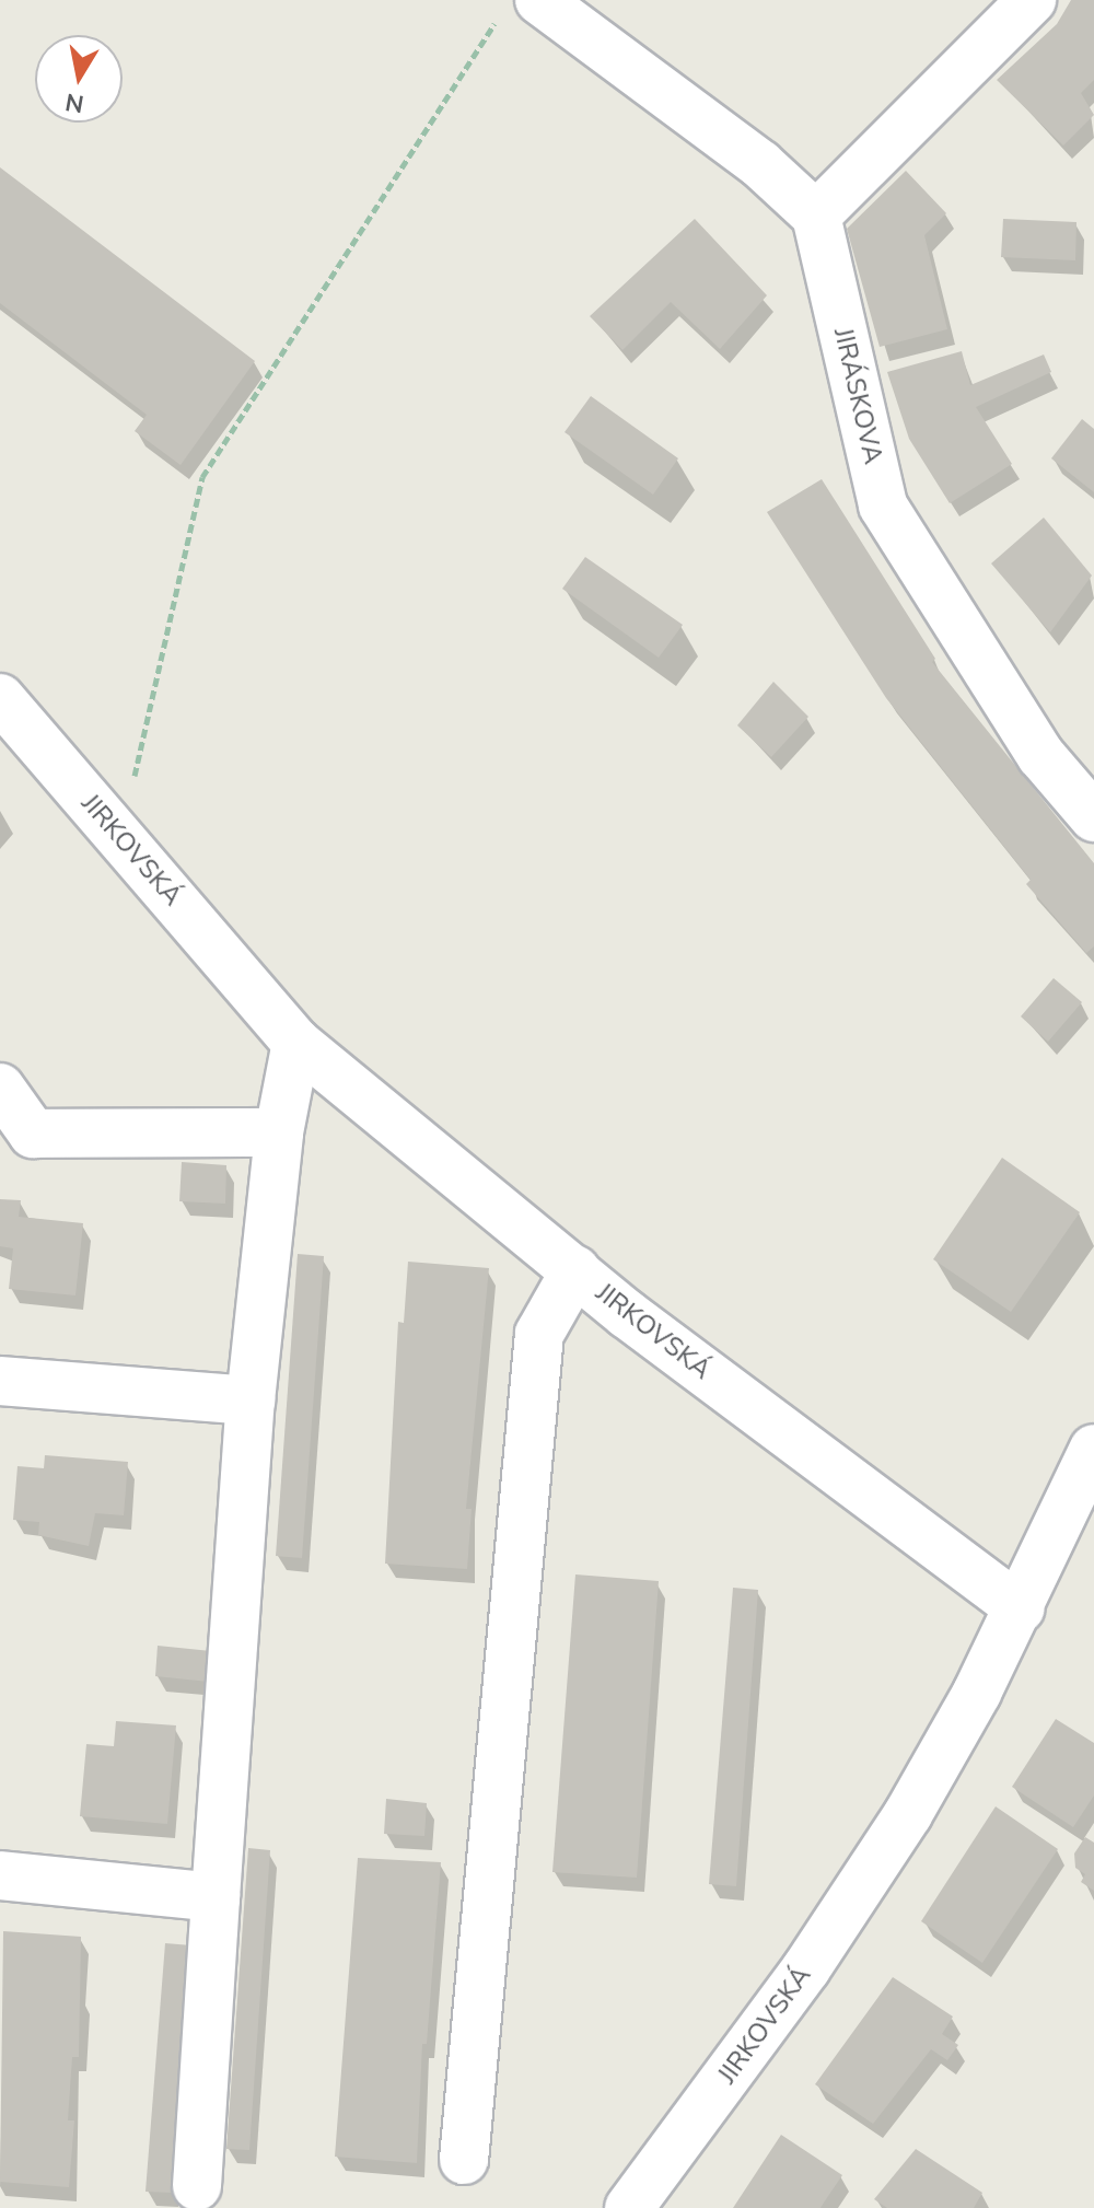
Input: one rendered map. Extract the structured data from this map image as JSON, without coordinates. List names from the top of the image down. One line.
{"streets":{"street":["JIRÁSKOVA","JIRKOVSKÁ"]},"north":"bottom"}
